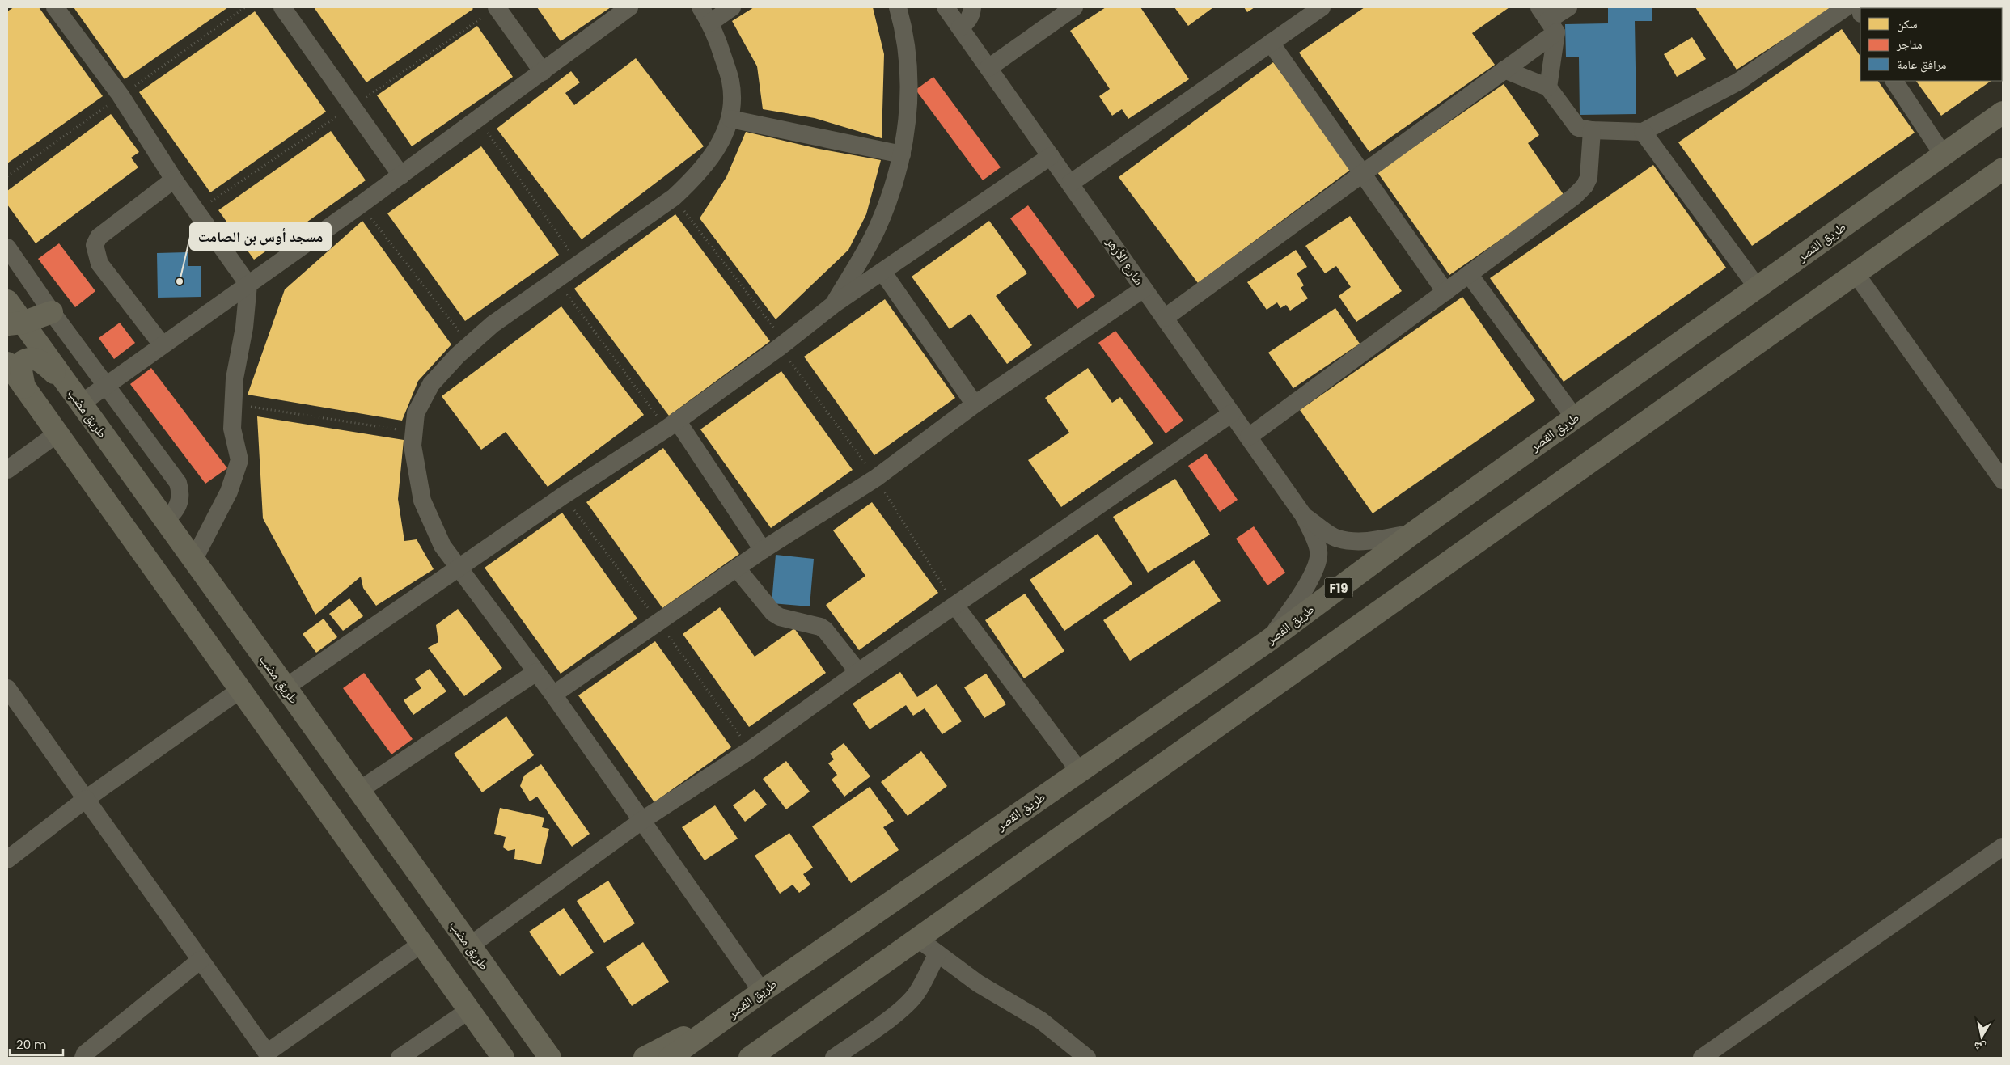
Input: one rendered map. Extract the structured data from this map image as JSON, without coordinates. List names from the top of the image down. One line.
{"streets":{"main road":["طريق القصر","طريق مضب","F19"],"street":["شارع الأزهر"]},"crossings":[["طريق القصر","شارع الأزهر"]],"places":["مسجد أوس بن الصامت"],"legend":["سكن","متاجر","مرافق عامة"],"scale_bar":"20 m","north":"bottom"}
